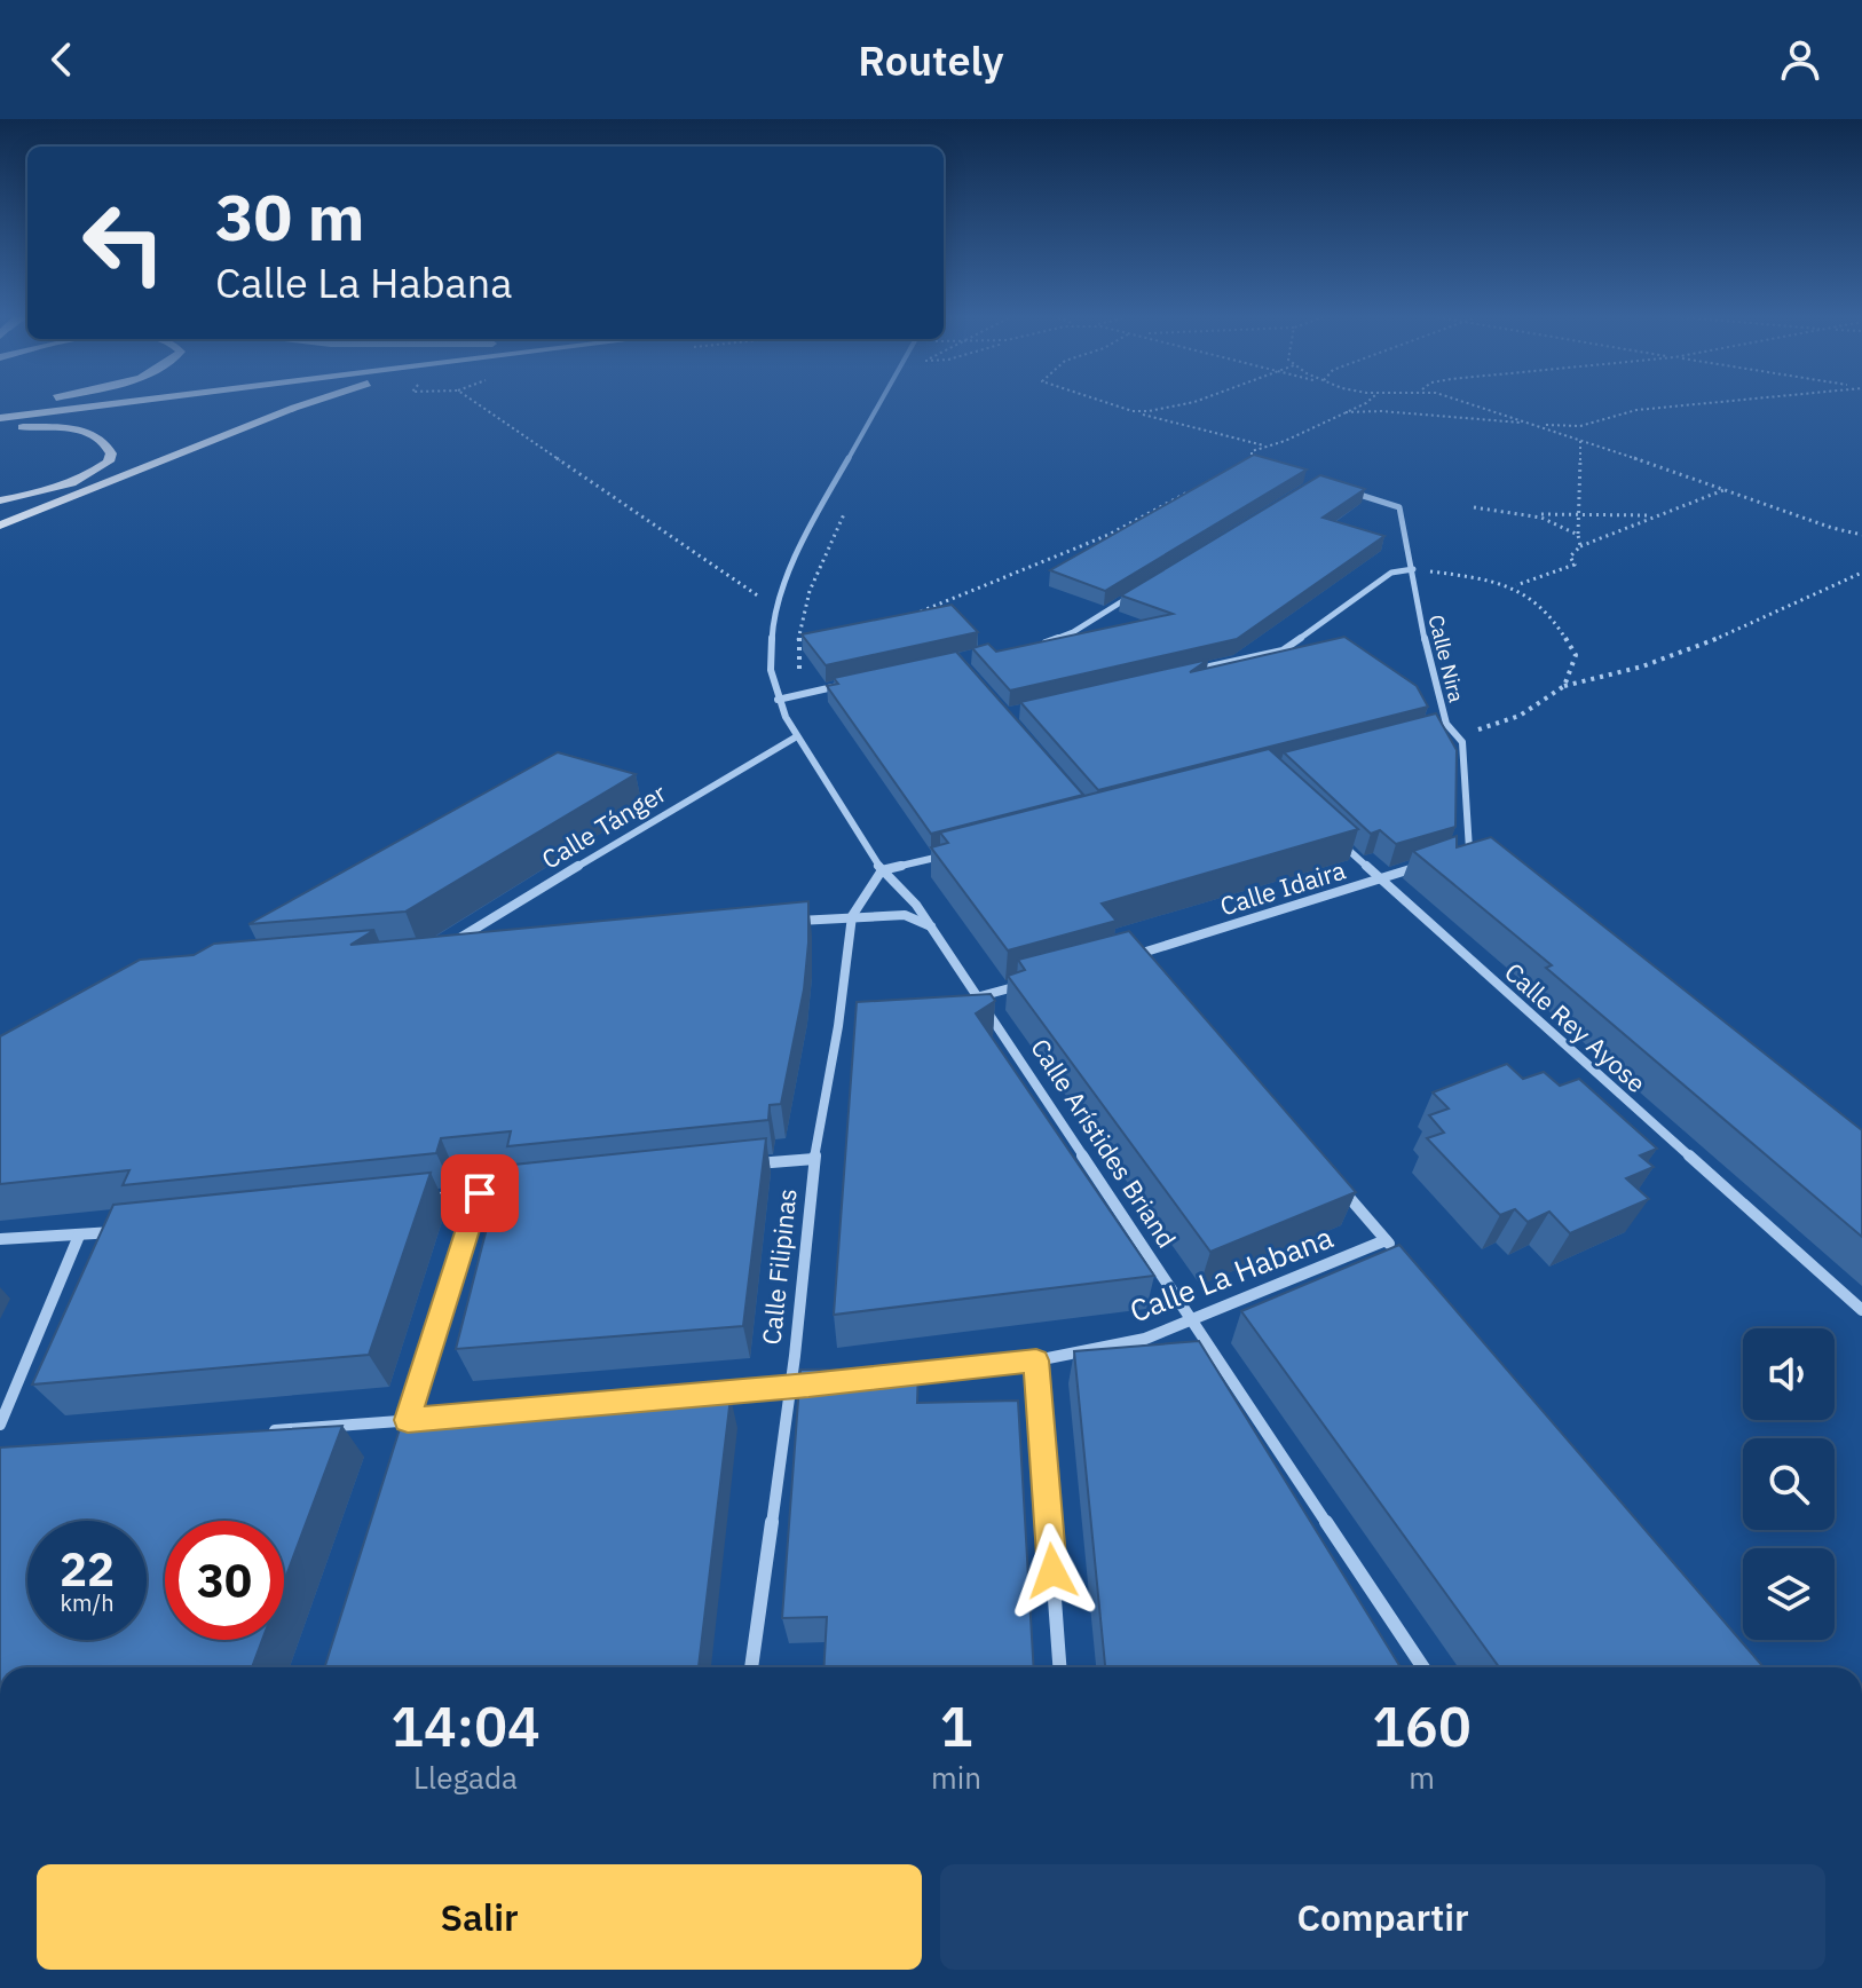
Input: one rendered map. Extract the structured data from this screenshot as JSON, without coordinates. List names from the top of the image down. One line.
{"streets":{"street":["Calle Nira","Calle Tánger","Calle Idaira","Calle Rey Ayose","Calle Arístides Briand","Calle Filipinas","Calle La Habana"]},"crossings":[["Calle Tánger","Calle Arístides Briand"],["Calle Idaira","Calle Rey Ayose"],["Calle Arístides Briand","Calle Filipinas"],["Calle Arístides Briand","Calle La Habana"]],"page":{"header":"Routely","turn":["30 m","Calle La Habana"],"speed":"22 km/h","limit":"30","eta":["14:04","Llegada","1","min","160","m"],"buttons":["Salir","Compartir"]}}
